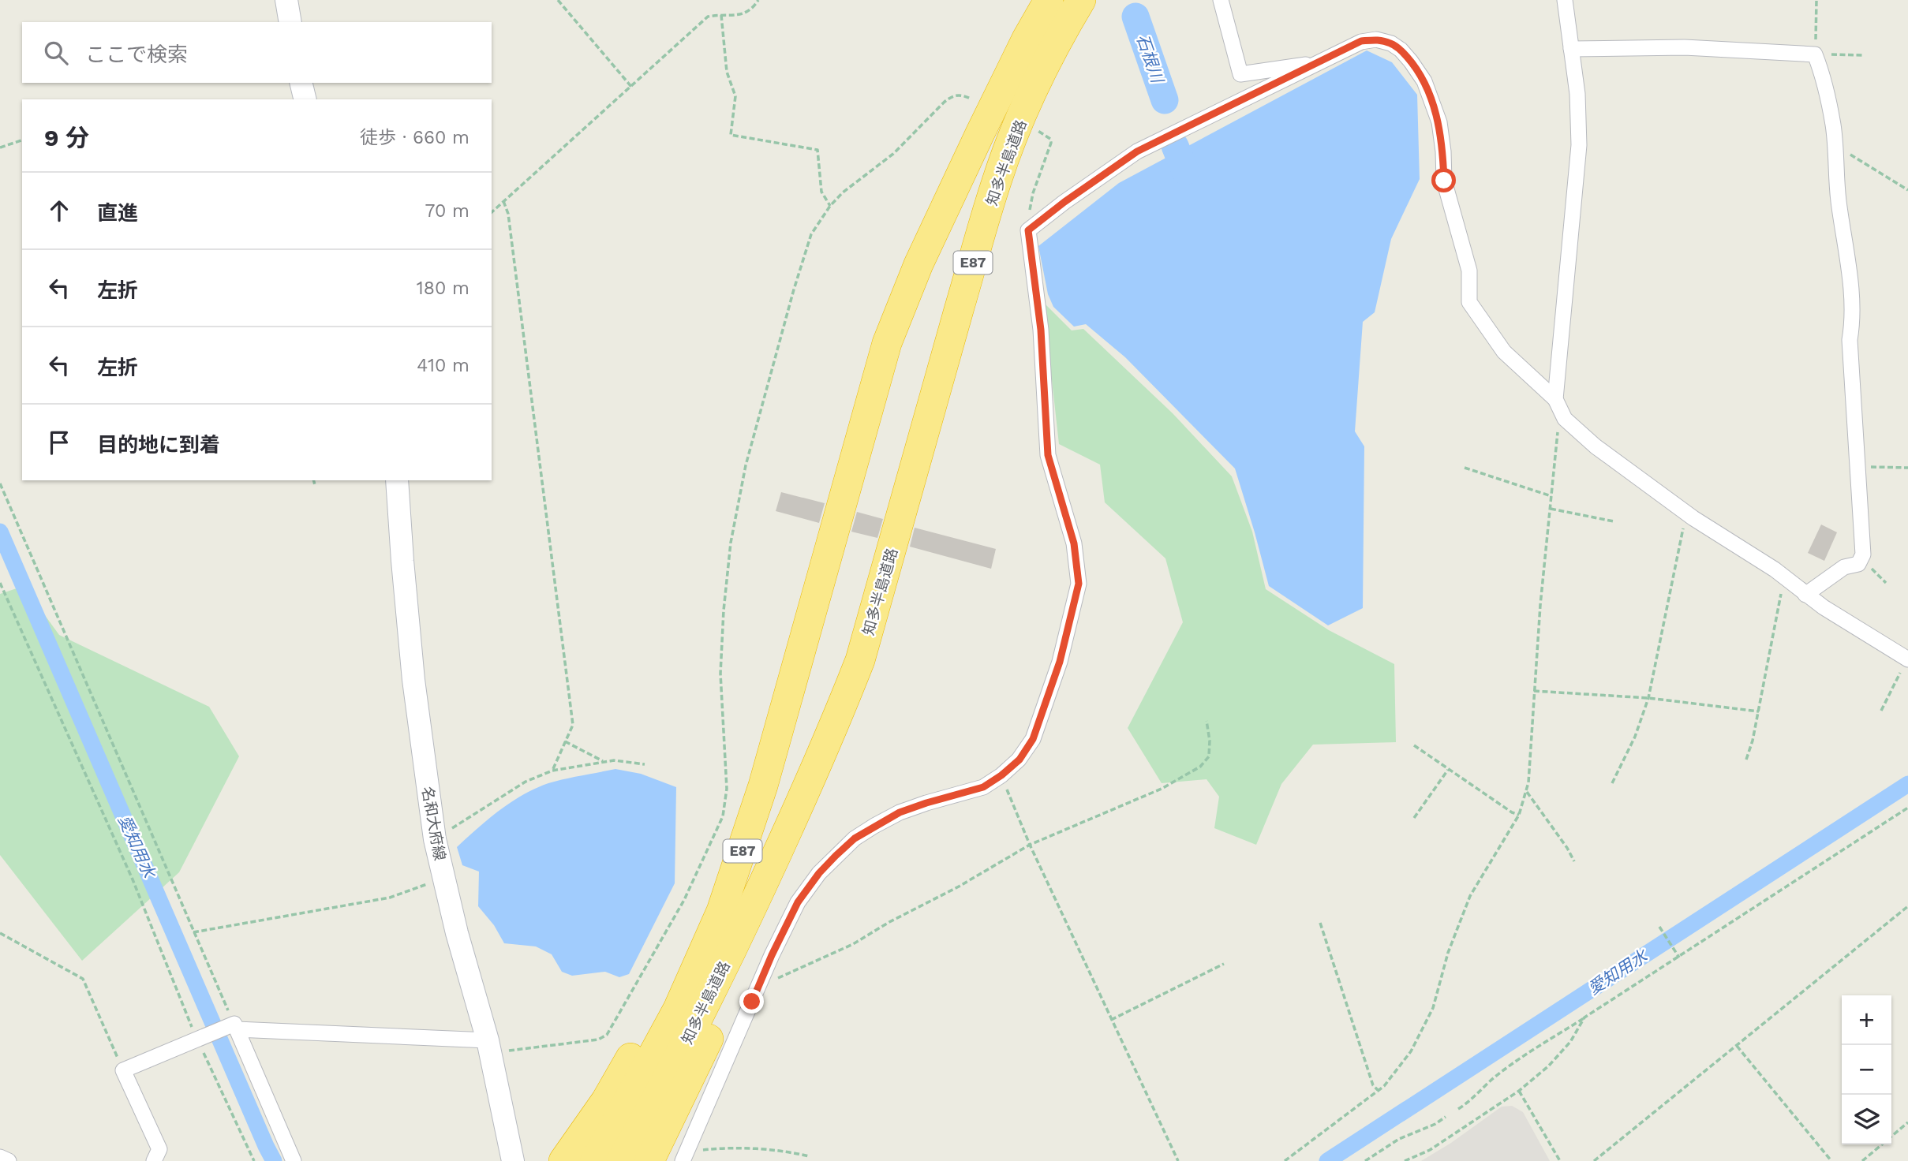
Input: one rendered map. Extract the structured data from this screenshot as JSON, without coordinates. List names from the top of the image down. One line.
{"streets":{"highway":["知多半島道路","E87"],"main road":["名和大府線"]},"water":["石根川","愛知用水"],"page":{"search":"ここで検索","heading":["9 分","徒歩 · 660 m"],"list":[["直進","70 m"],["左折","180 m"],["左折","410 m"],"目的地に到着"],"map_buttons":["+","−"]}}
